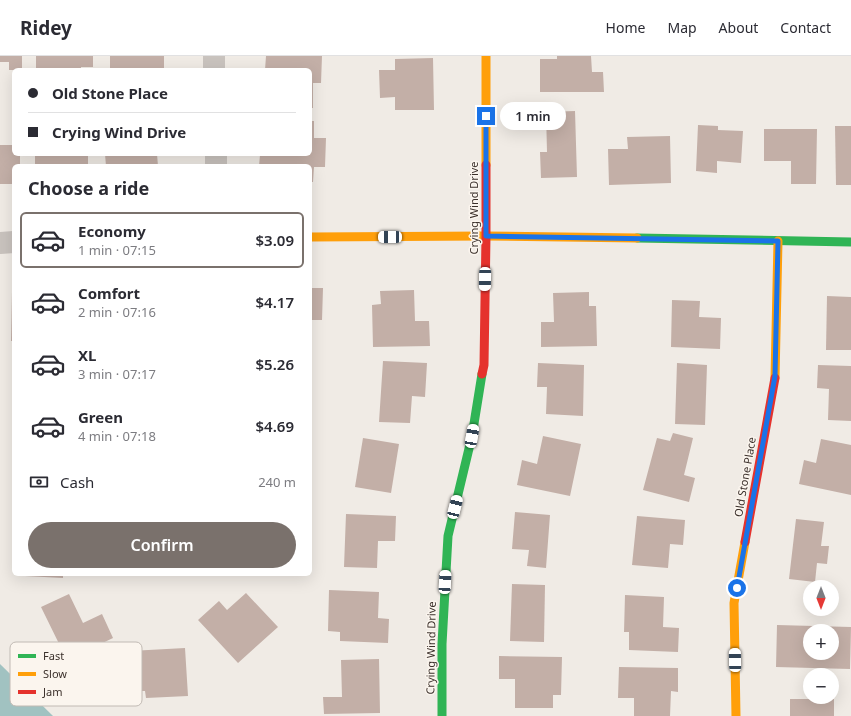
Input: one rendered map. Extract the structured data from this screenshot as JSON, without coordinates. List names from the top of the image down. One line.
{"streets":{"street":["Crying Wind Drive","Old Stone Place"]},"legend":["Fast","Slow","Jam"],"north":"bottom","page":{"header":"Ridey","nav":["Home","Map","About","Contact"],"banner":["Old Stone Place","Crying Wind Drive"],"bubble":"1 min","heading":"Choose a ride","list":[{"name":"Economy","note":"1 min · 07:15","value":"$3.09"},{"name":"Comfort","note":"2 min · 07:16","value":"$4.17"},{"name":"XL","note":"3 min · 07:17","value":"$5.26"},{"name":"Green","note":"4 min · 07:18","value":"$4.69"}],"pay":["Cash","240 m"],"buttons":"Confirm","map_buttons":["+","−"]}}
